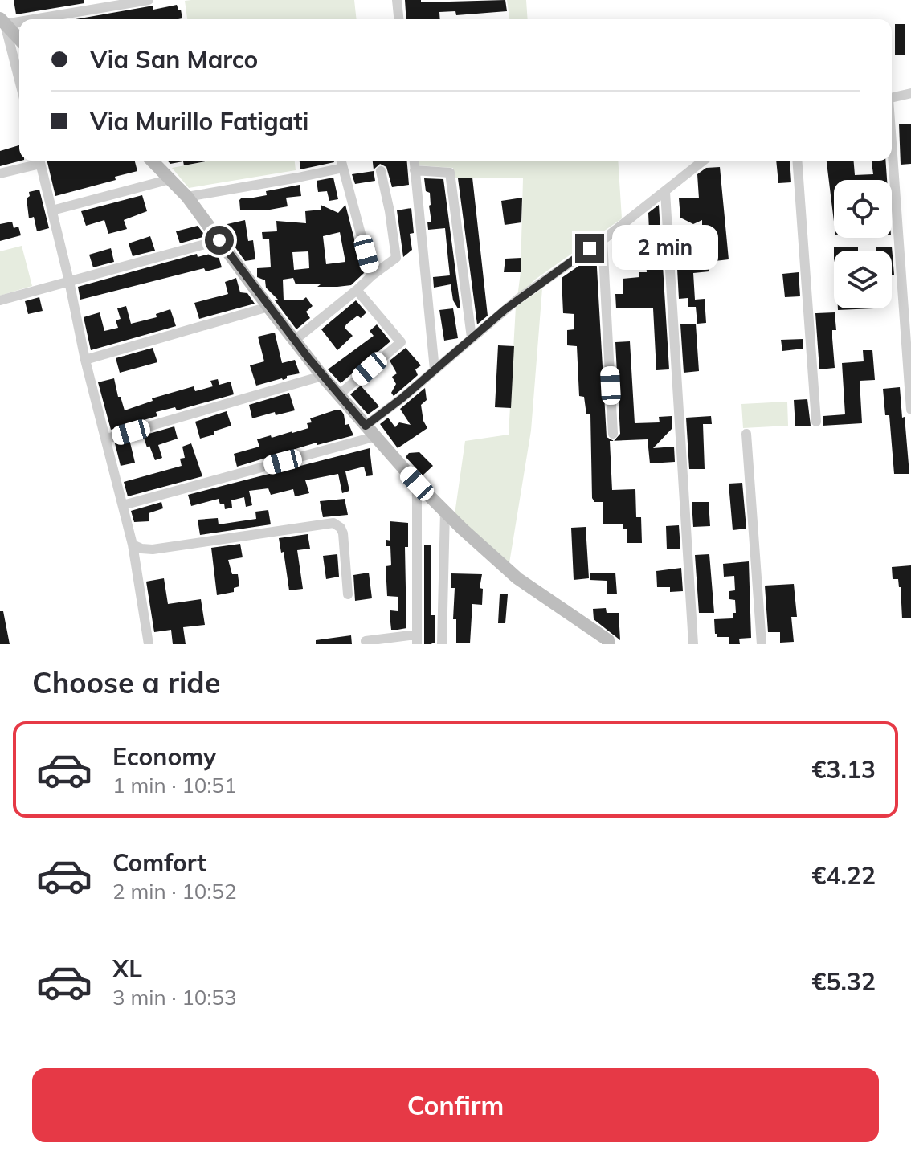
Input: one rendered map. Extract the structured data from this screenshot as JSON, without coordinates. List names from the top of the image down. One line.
{"page":{"banner":["Via San Marco","Via Murillo Fatigati"],"bubble":"2 min","heading":"Choose a ride","list":[{"name":"Economy","note":"1 min · 10:51","value":"€3.13"},{"name":"Comfort","note":"2 min · 10:52","value":"€4.22"},{"name":"XL","note":"3 min · 10:53","value":"€5.32"}],"buttons":"Confirm"}}
